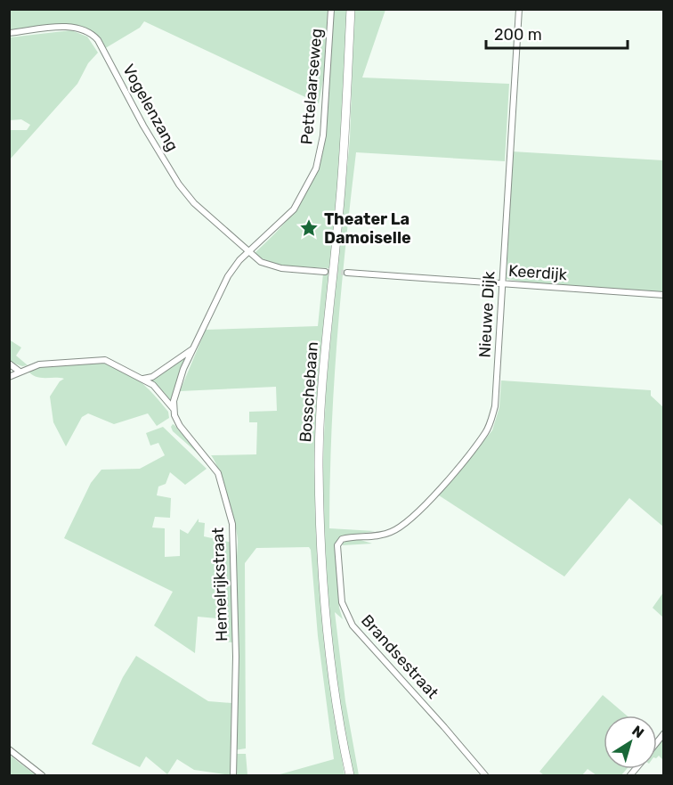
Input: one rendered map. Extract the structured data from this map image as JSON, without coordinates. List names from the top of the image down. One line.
{"streets":{"main road":["Bosschebaan"],"street":["Pettelaarseweg","Vogelenzang","Keerdijk","Nieuwe Dijk","Hemelrijkstraat","Brandsestraat"]},"crossings":[["Pettelaarseweg","Vogelenzang"],["Pettelaarseweg","Hemelrijkstraat"],["Keerdijk","Nieuwe Dijk"],["Nieuwe Dijk","Brandsestraat"]],"places":{"place":["Theater La Damoiselle"]},"scale_bar":"200 m","north":"top right"}
